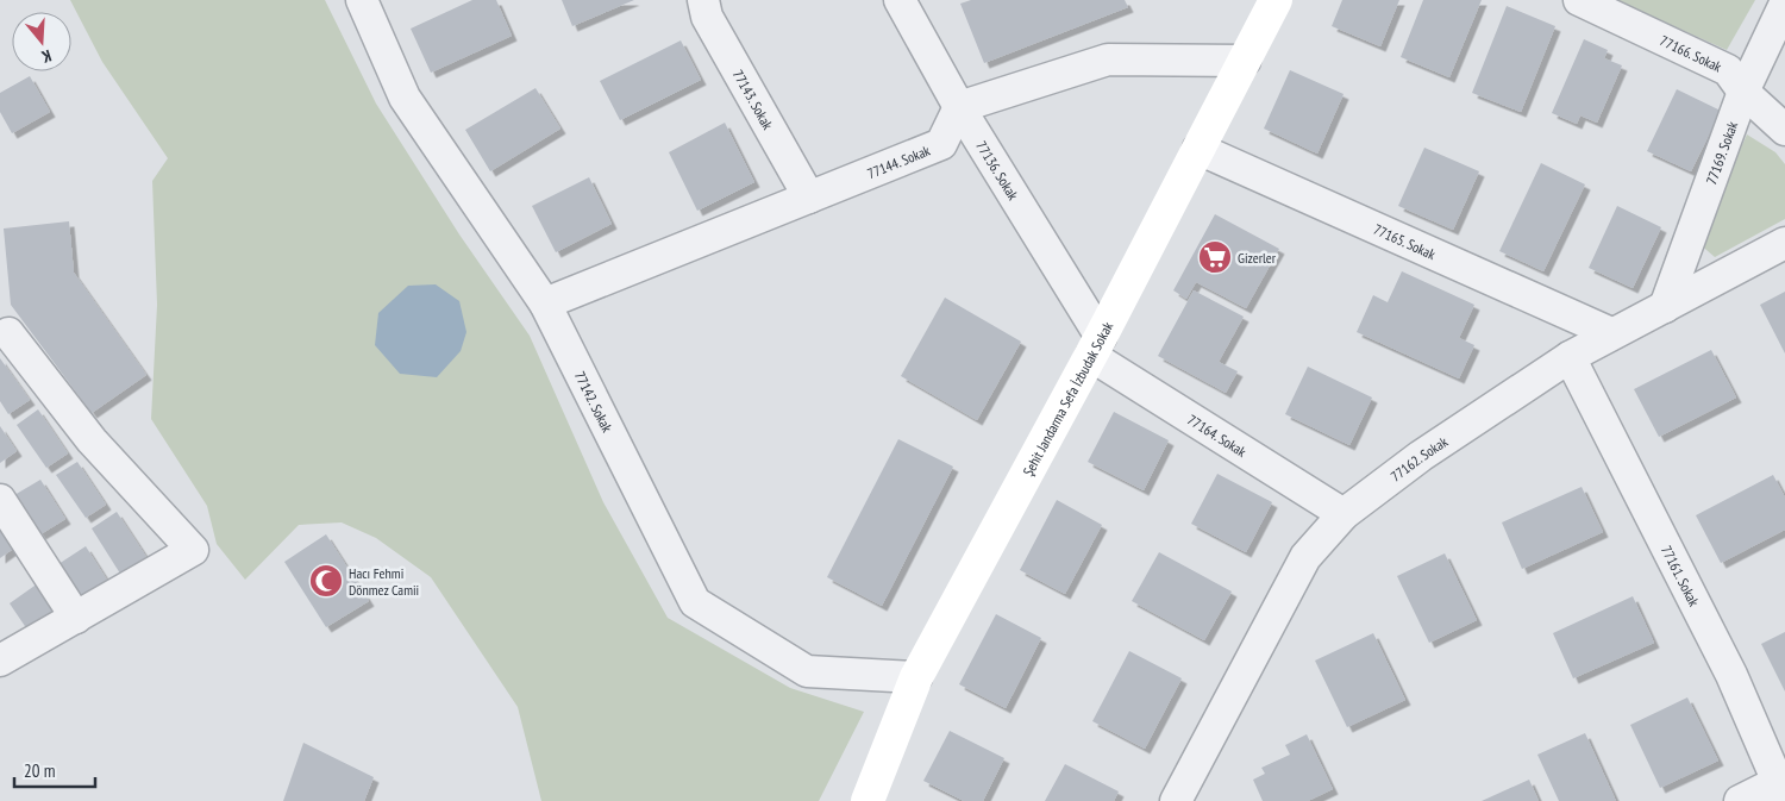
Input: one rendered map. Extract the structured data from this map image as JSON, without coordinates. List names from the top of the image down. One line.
{"streets":{"main road":["Şehit Jandarma Sefa İzbudak Sokak"],"street":["77166. Sokak","77143. Sokak","77169. Sokak","77144. Sokak","77136. Sokak","77165. Sokak","77142. Sokak","77164. Sokak","77162. Sokak","77161. Sokak"]},"crossings":[["77166. Sokak","77169. Sokak"],["77143. Sokak","77144. Sokak"],["77169. Sokak","77162. Sokak"],["77144. Sokak","77136. Sokak"],["77144. Sokak","77142. Sokak"],["77136. Sokak","Şehit Jandarma Sefa İzbudak Sokak"],["77136. Sokak","77164. Sokak"],["77165. Sokak","Şehit Jandarma Sefa İzbudak Sokak"],["77165. Sokak","77162. Sokak"],["Şehit Jandarma Sefa İzbudak Sokak","77142. Sokak"],["Şehit Jandarma Sefa İzbudak Sokak","77164. Sokak"],["77164. Sokak","77162. Sokak"],["77162. Sokak","77161. Sokak"]],"places":{"supermarket":["Gizerler"],"mosque":["Hacı Fehmi Dönmez Camii"]},"scale_bar":"20 m","north":"bottom"}
